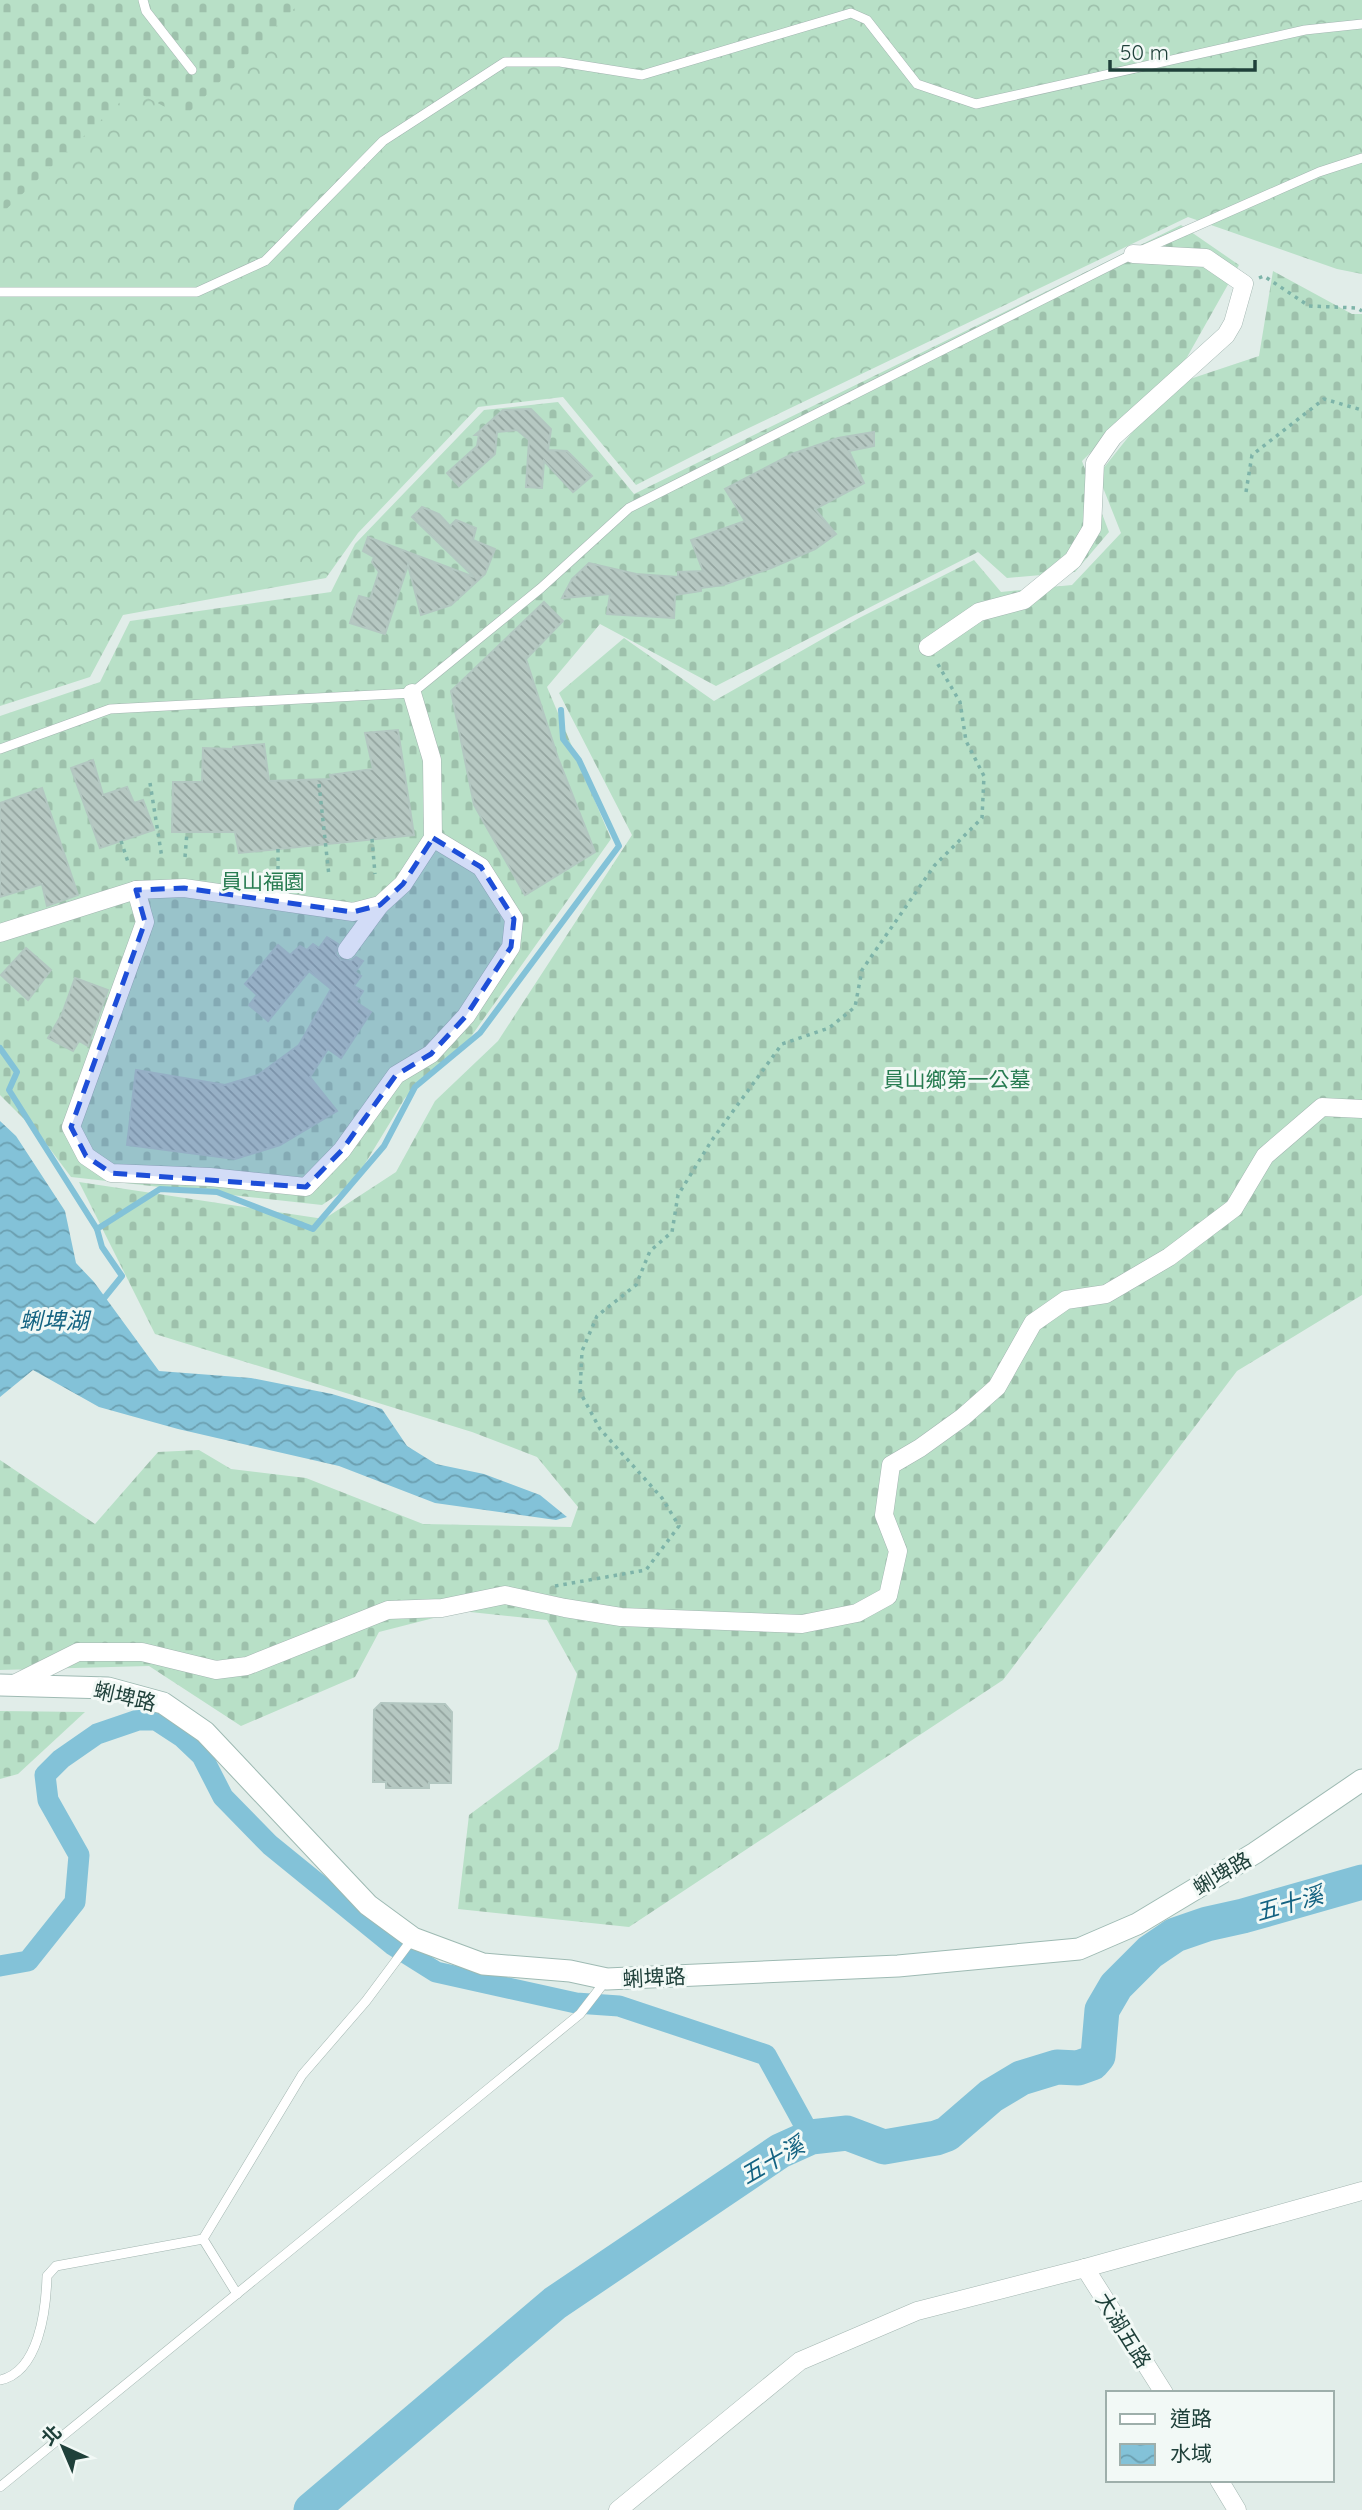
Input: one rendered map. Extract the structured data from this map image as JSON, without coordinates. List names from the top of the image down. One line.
{"streets":{"street":["蜊埤路","大湖五路"]},"water":["蜊埤湖","五十溪"],"parks":["員山福園","員山鄉第一公墓"],"legend":["道路","水域"],"scale_bar":"50 m","north":"top left"}
